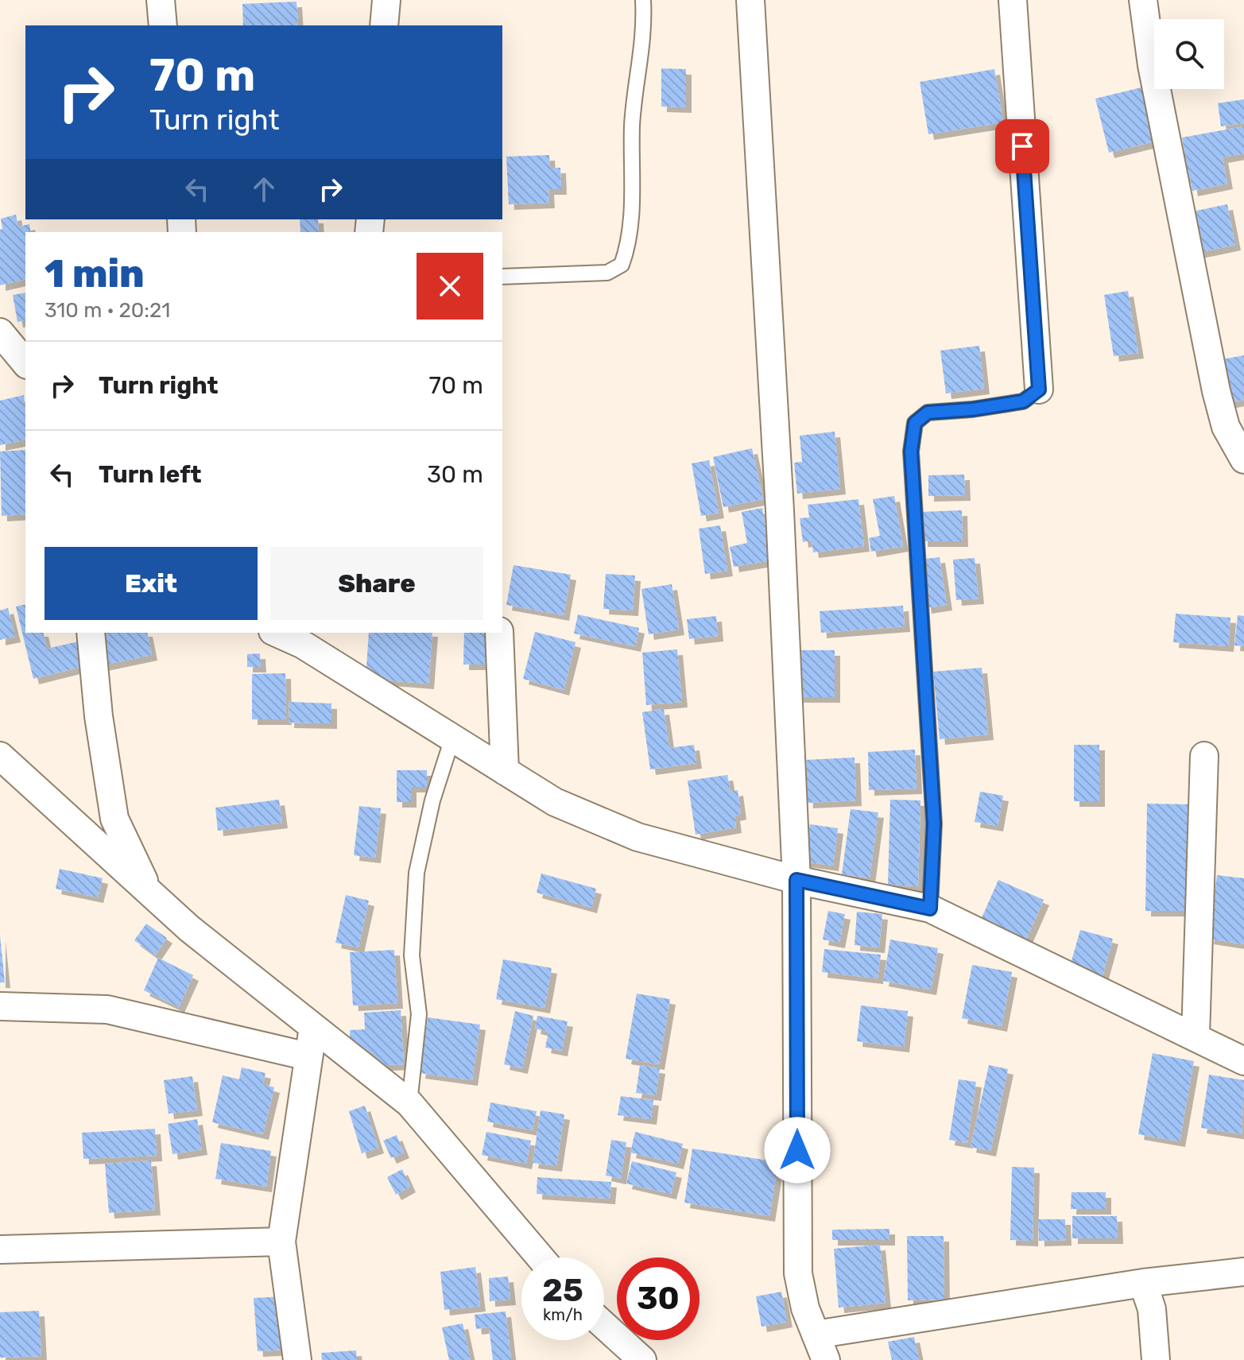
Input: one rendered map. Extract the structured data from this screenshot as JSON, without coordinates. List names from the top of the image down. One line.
{"page":{"turn":["70 m","Turn right"],"heading":["1 min","310 m · 20:21"],"list":[{"name":"Turn right","value":"70 m"},{"name":"Turn left","value":"30 m"}],"buttons":["Exit","Share"],"speed":"25 km/h","limit":"30"}}
